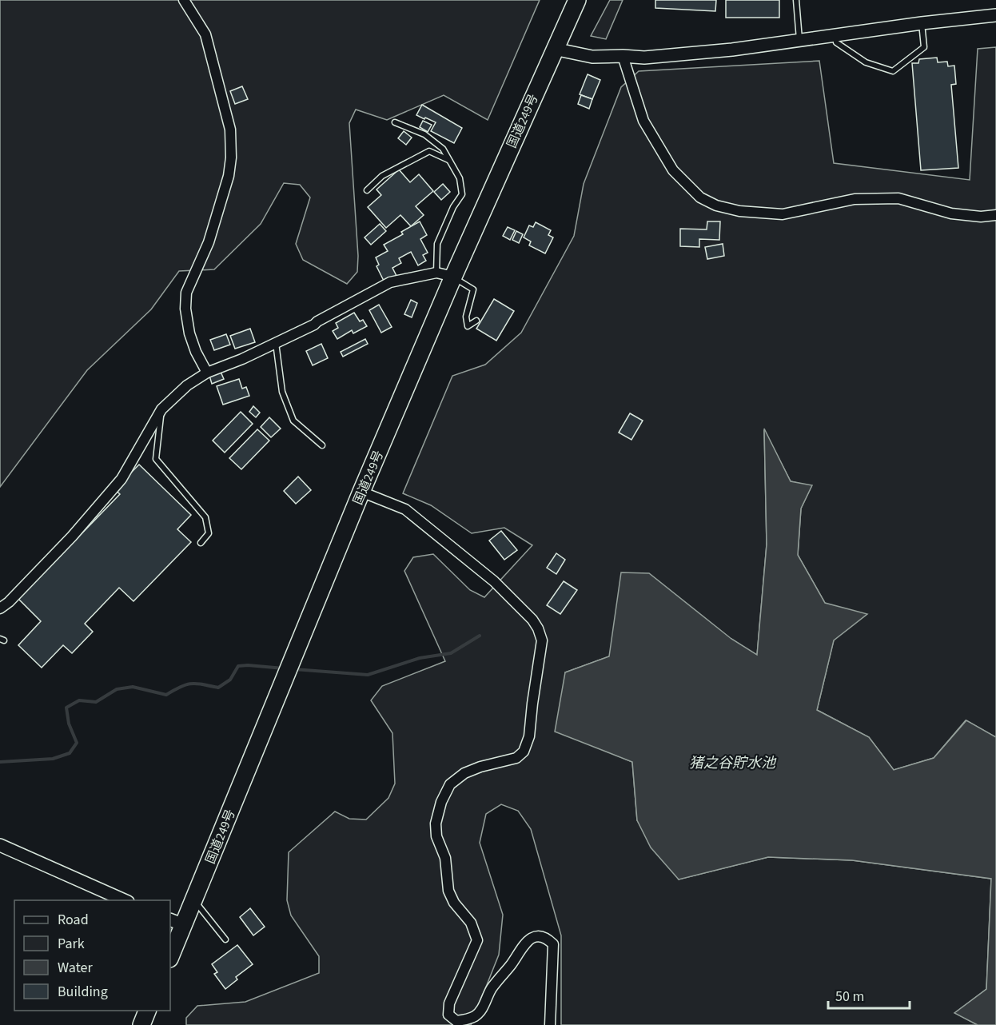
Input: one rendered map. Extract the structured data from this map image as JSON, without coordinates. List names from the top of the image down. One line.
{"streets":{"highway":["国道249号"]},"water":["猪之谷貯水池"],"legend":["Road","Park","Water","Building"],"scale_bar":"50 m"}
